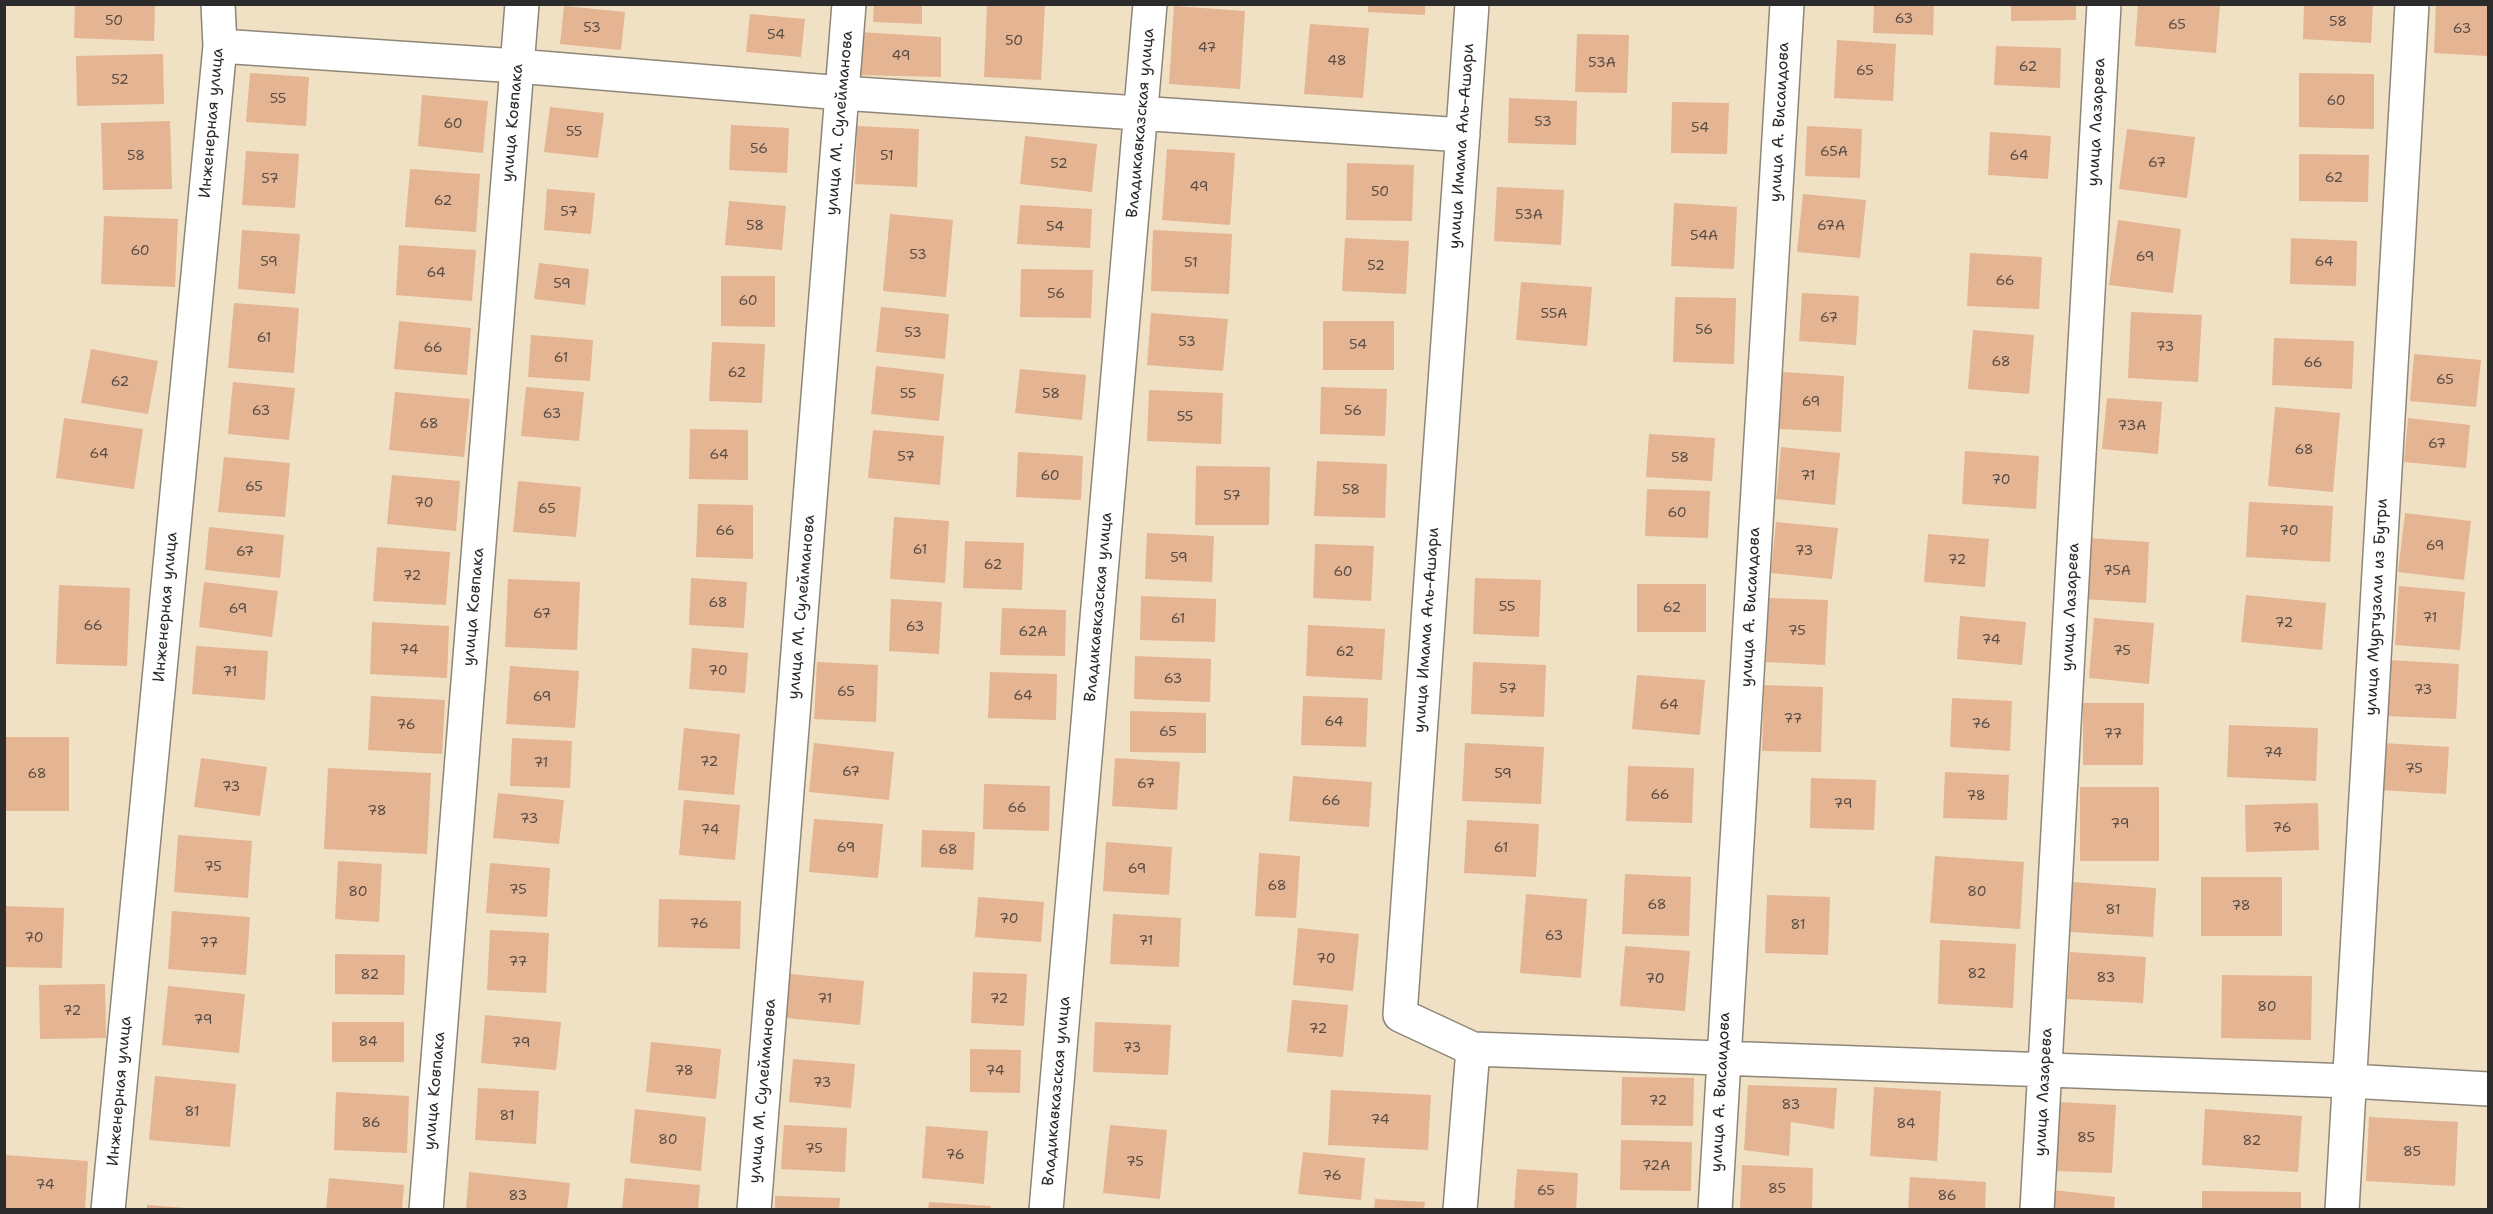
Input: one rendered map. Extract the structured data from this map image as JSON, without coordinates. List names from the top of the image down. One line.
{"streets":{"street":["улица А. Висаидова","улица Лазарева","Инженерная улица","улица Ковпака","улица М. Сулейманова","Владикавказская улица","улица Имама Аль-Ашари","улица Муртузали из Бутри"]},"house_numbers":["63","50","58","65","53","63","54","50","47","49","48","53А","62","65","52","55","60","53","60","54","55","56","65А","58","51","64","67","52","62","57","49","50","62","57","53А","58","67А","54","54А","60","53","69","59","64","51","52","64","66","59","56","60","55А","67","56","53","61","53","54","73","66","61","68","66","62","65","62","55","58","69","63","56","63","55","68","73А","67","68","64","64","57","58","60","71","70","65","58","57","70","65","60","66","70","69","61","73","67","59","72","62","75А","60","72","68","55","62","69","67","71","61","72","66","63","75","62А","74","74","75","62","70","71","63","57","73","65","64","69","64","77","64","76","76","65","77","74","72","71","75","67","68","59","67","73","66","78","66","79","66","78","73","79","76","74","69","61","68","75","69","68","75","80","80","68","78","81","70","76","81","63","70","71","77","70","77","82","82","83","70","71","72","80","72","79","72","84","79","73","78","74","73","72","83","81","81","74","86","84","85","80","82","75","85","76","75","72А","76","74","85","65","83","86"]}
